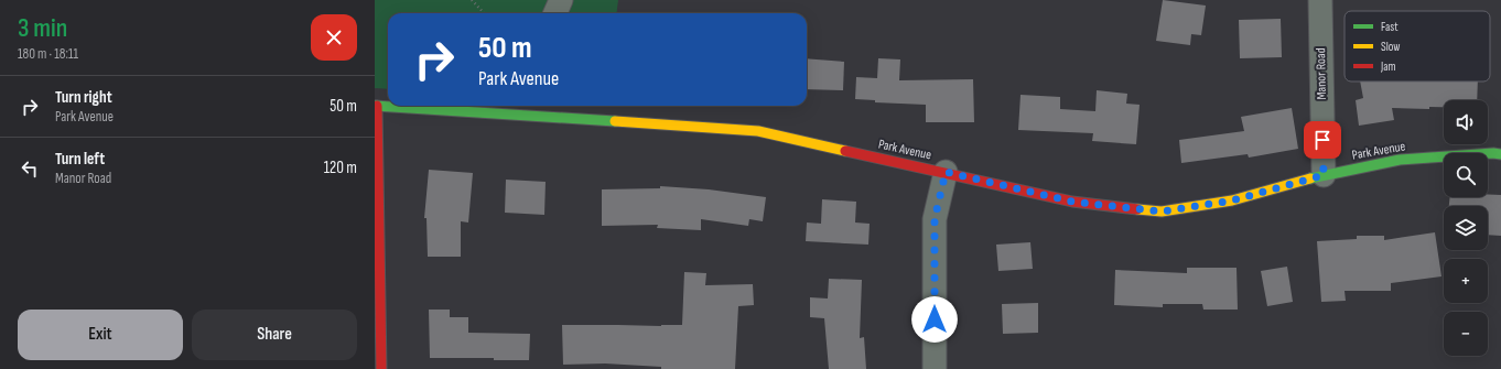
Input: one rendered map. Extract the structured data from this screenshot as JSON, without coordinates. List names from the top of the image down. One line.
{"streets":{"street":["Manor Road","Park Avenue"]},"crossings":[["Manor Road","Park Avenue"]],"legend":["Fast","Slow","Jam"],"page":{"heading":["3 min","180 m · 18:11"],"turn":["50 m","Park Avenue"],"list":[{"name":"Turn right","note":"Park Avenue","value":"50 m"},{"name":"Turn left","note":"Manor Road","value":"120 m"}],"map_buttons":["+","−"],"buttons":["Exit","Share"]}}
